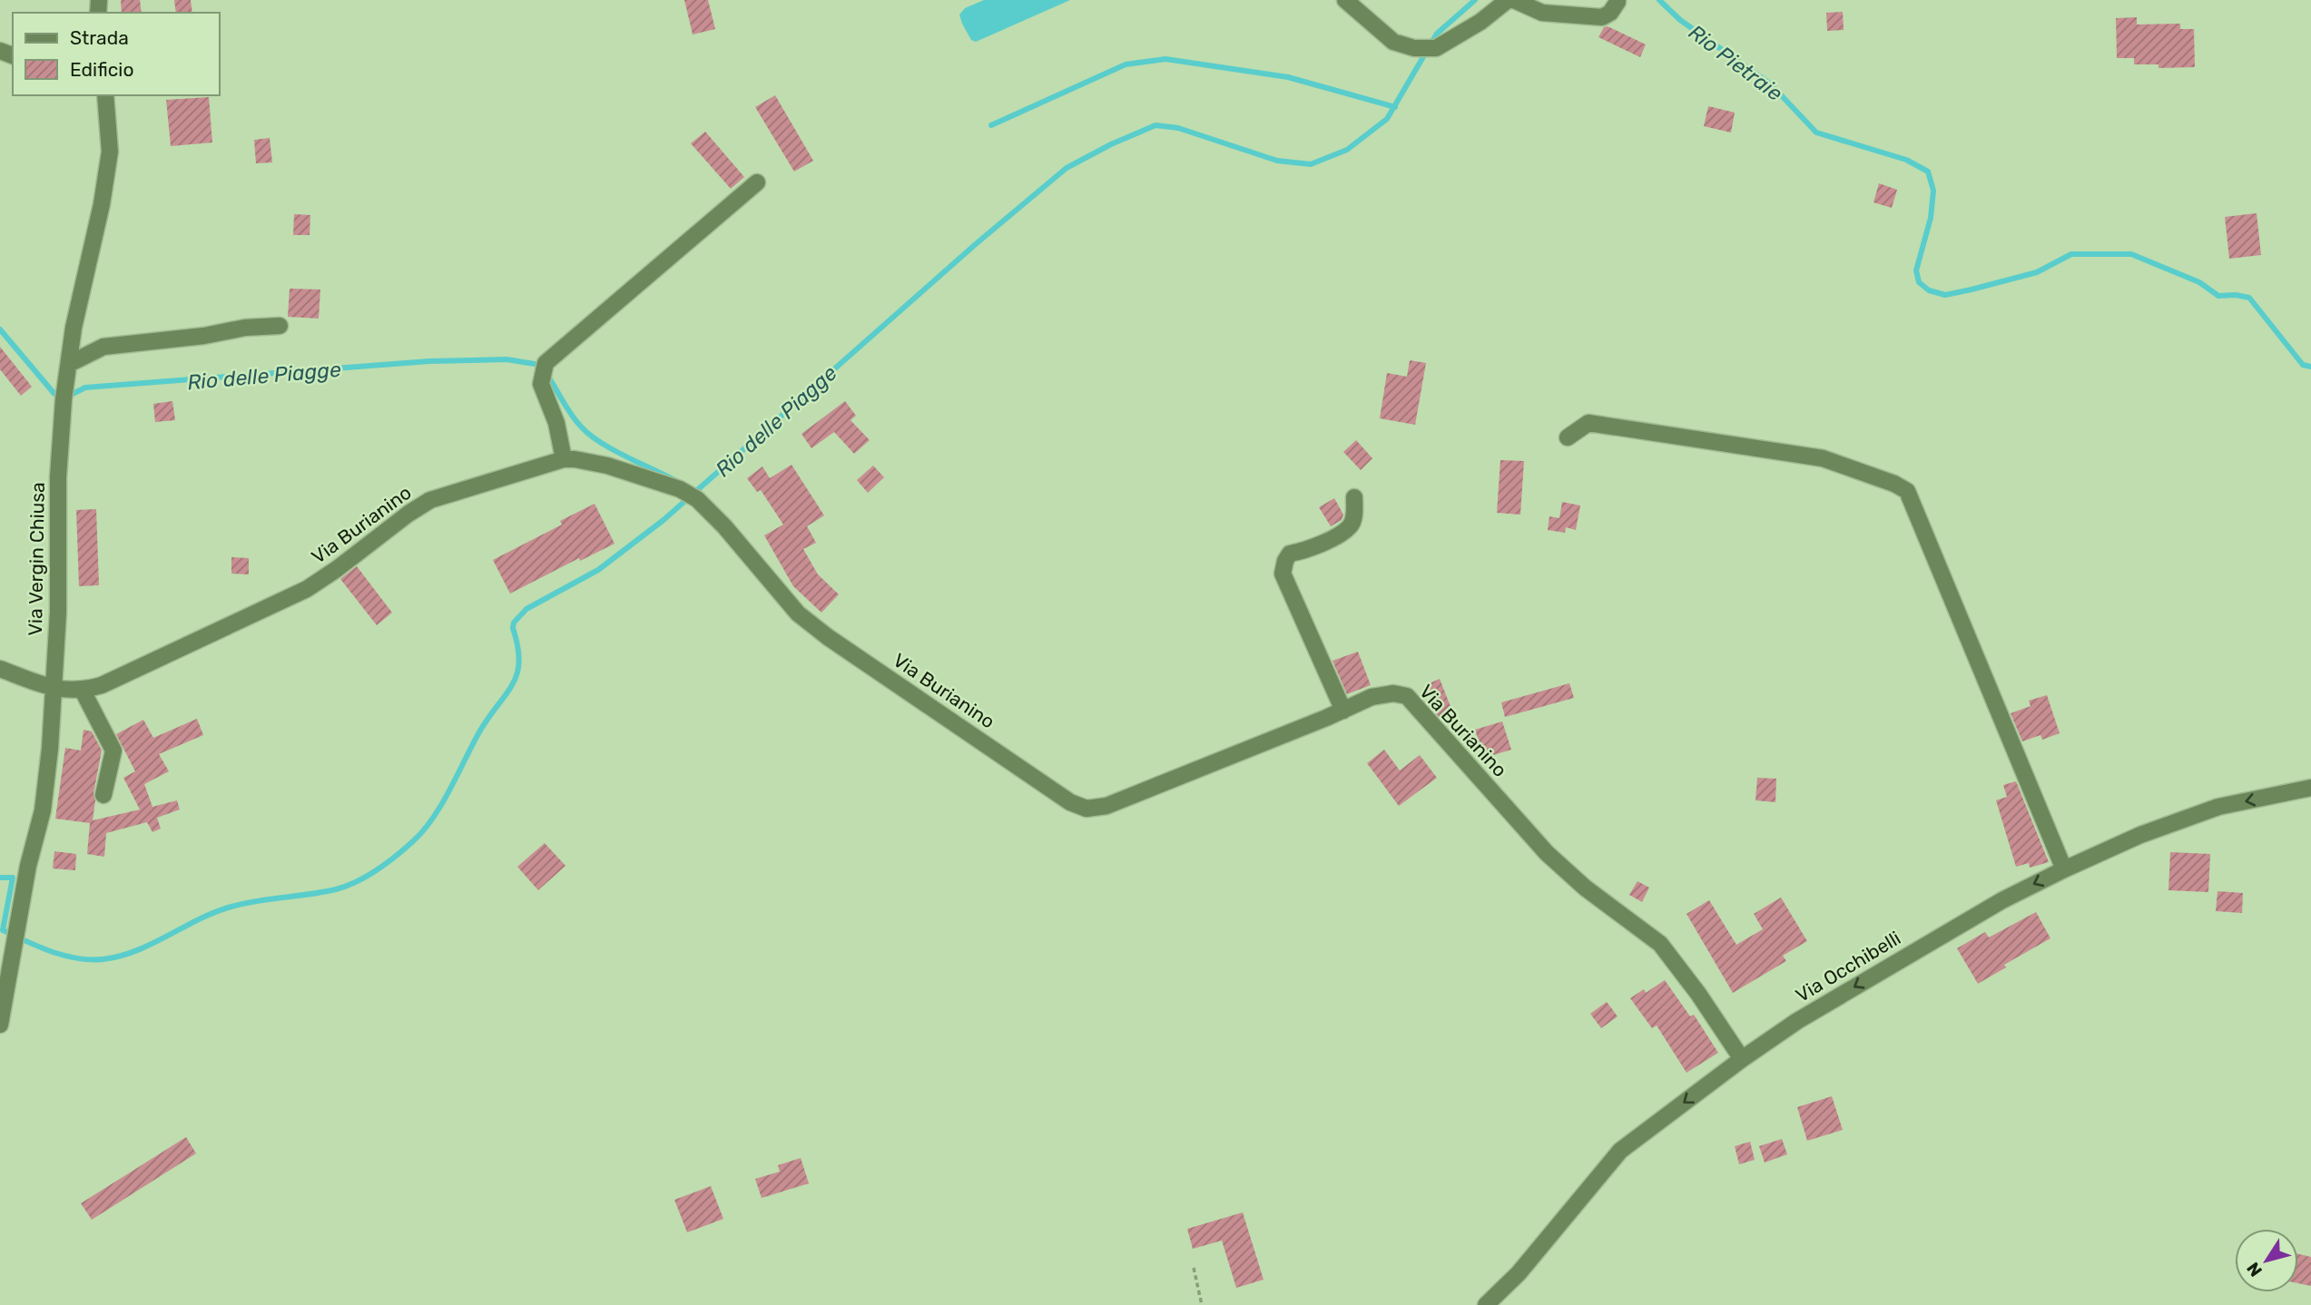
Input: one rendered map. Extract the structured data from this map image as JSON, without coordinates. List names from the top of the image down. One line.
{"streets":{"street":["Via Burianino","Via Vergin Chiusa","Via Occhibelli"]},"crossings":[["Via Burianino","Via Vergin Chiusa"],["Via Burianino","Via Occhibelli"]],"one_way":["Via Occhibelli"],"water":["Rio Pietraie","Rio delle Piagge"],"legend":["Strada","Edificio"],"north":"bottom left"}
